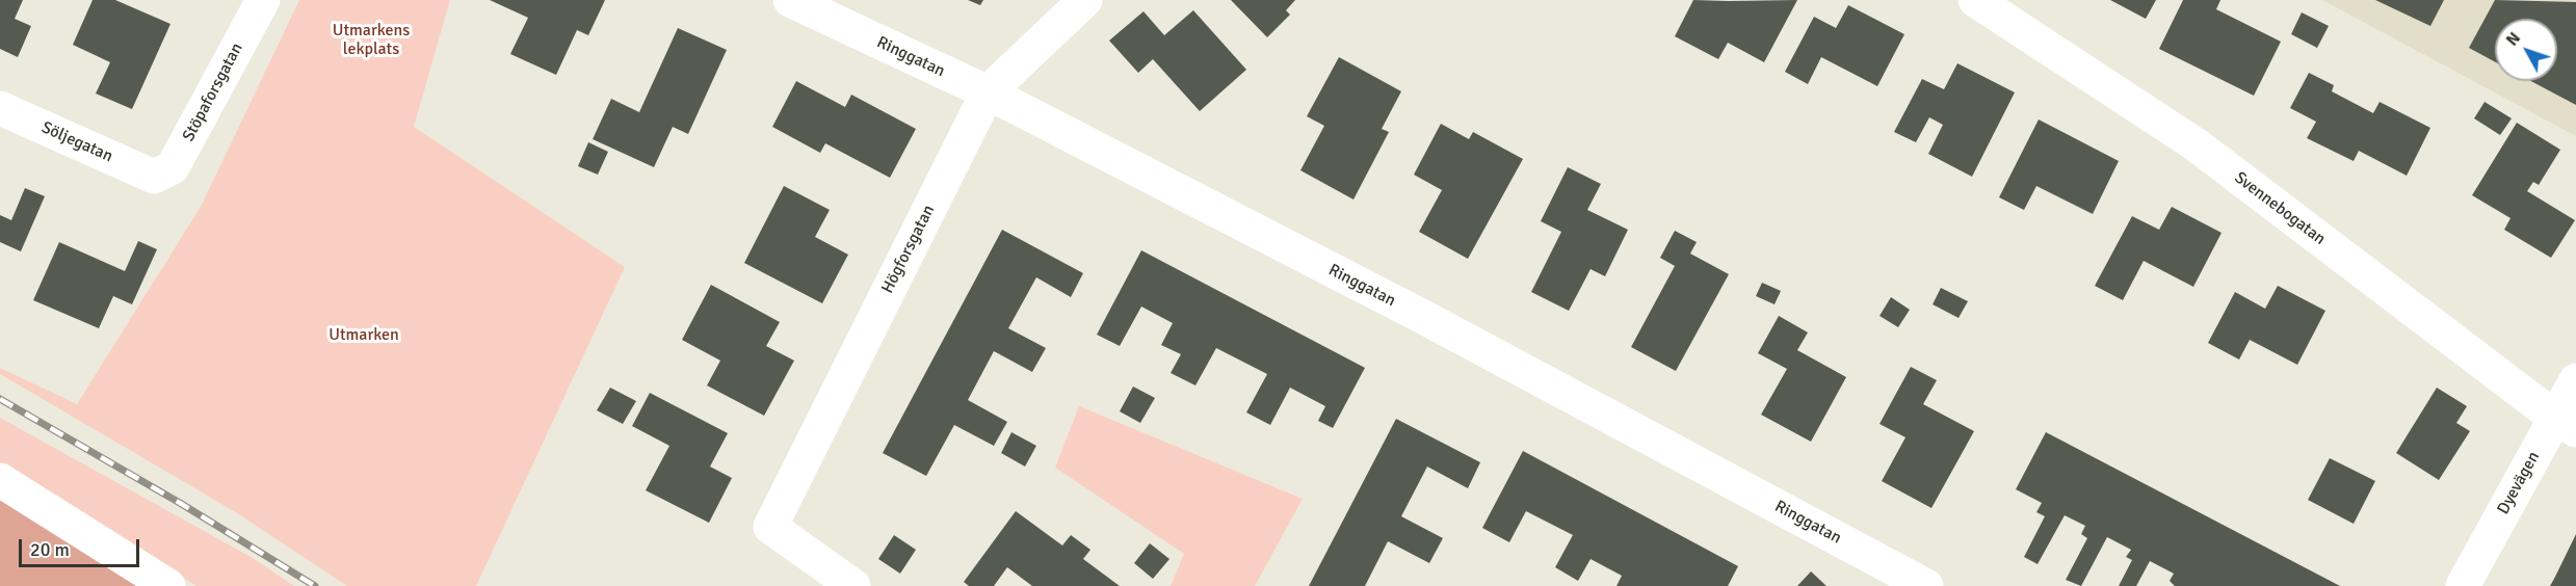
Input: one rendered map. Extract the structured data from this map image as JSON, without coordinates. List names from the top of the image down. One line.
{"streets":{"street":["Ringgatan","Stöpaforsgatan","Söljegatan","Svennebogatan","Högforsgatan","Dyevägen"]},"crossings":[["Ringgatan","Högforsgatan"],["Stöpaforsgatan","Söljegatan"],["Svennebogatan","Dyevägen"]],"parks":["Utmarkens lekplats","Utmarken"],"scale_bar":"20 m","north":"top left"}
